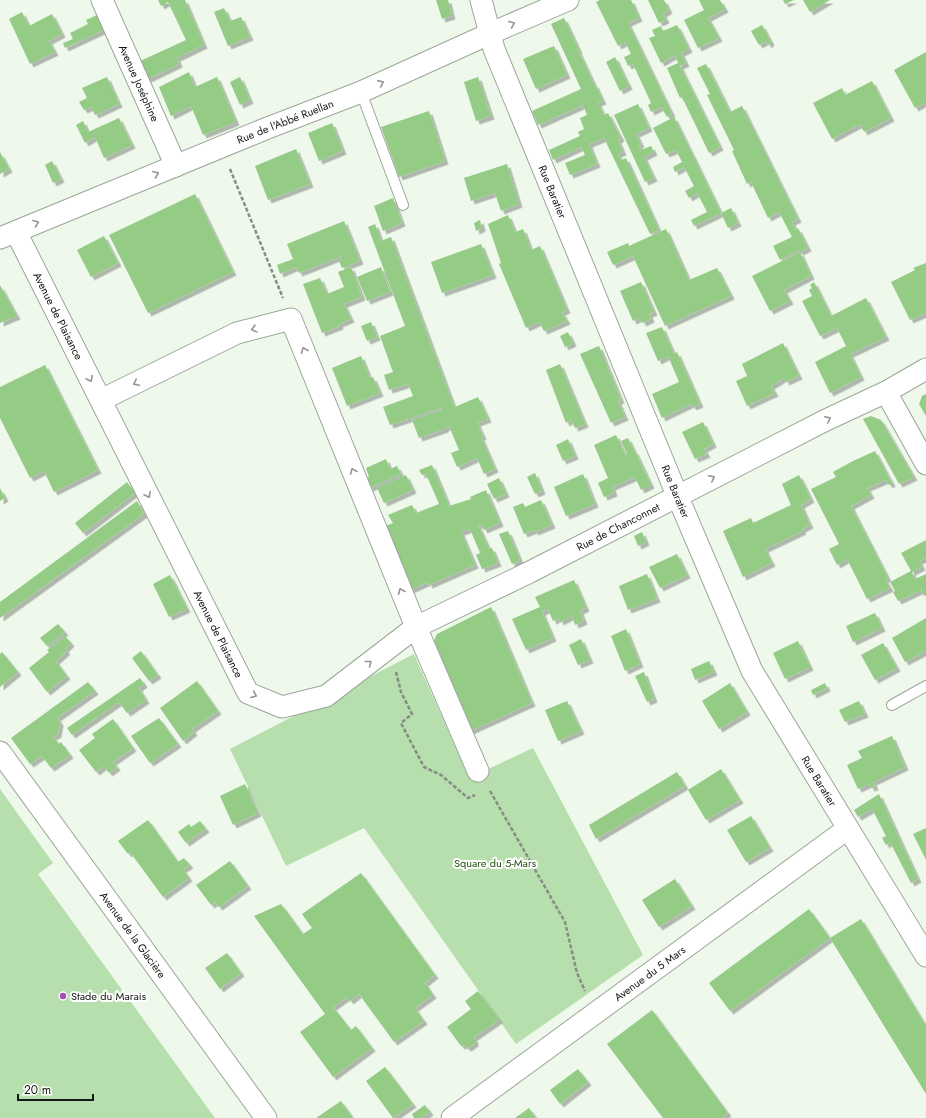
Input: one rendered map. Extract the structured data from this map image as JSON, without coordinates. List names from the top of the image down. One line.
{"streets":{"street":["Avenue Joséphine","Rue de l'Abbé Ruellan","Rue Baratier","Avenue de Plaisance","Rue de Chanconnet","Avenue de la Glacière","Avenue du 5 Mars"]},"crossings":[["Avenue Joséphine","Rue de l'Abbé Ruellan"],["Rue de l'Abbé Ruellan","Rue Baratier"],["Rue de l'Abbé Ruellan","Avenue de Plaisance"],["Rue Baratier","Rue de Chanconnet"],["Rue Baratier","Avenue du 5 Mars"],["Avenue de Plaisance","Rue de Chanconnet"]],"one_way":["Avenue de Plaisance","Rue de Chanconnet"],"parks":["Square du 5-Mars"],"places":["Stade du Marais"],"scale_bar":"20 m"}
